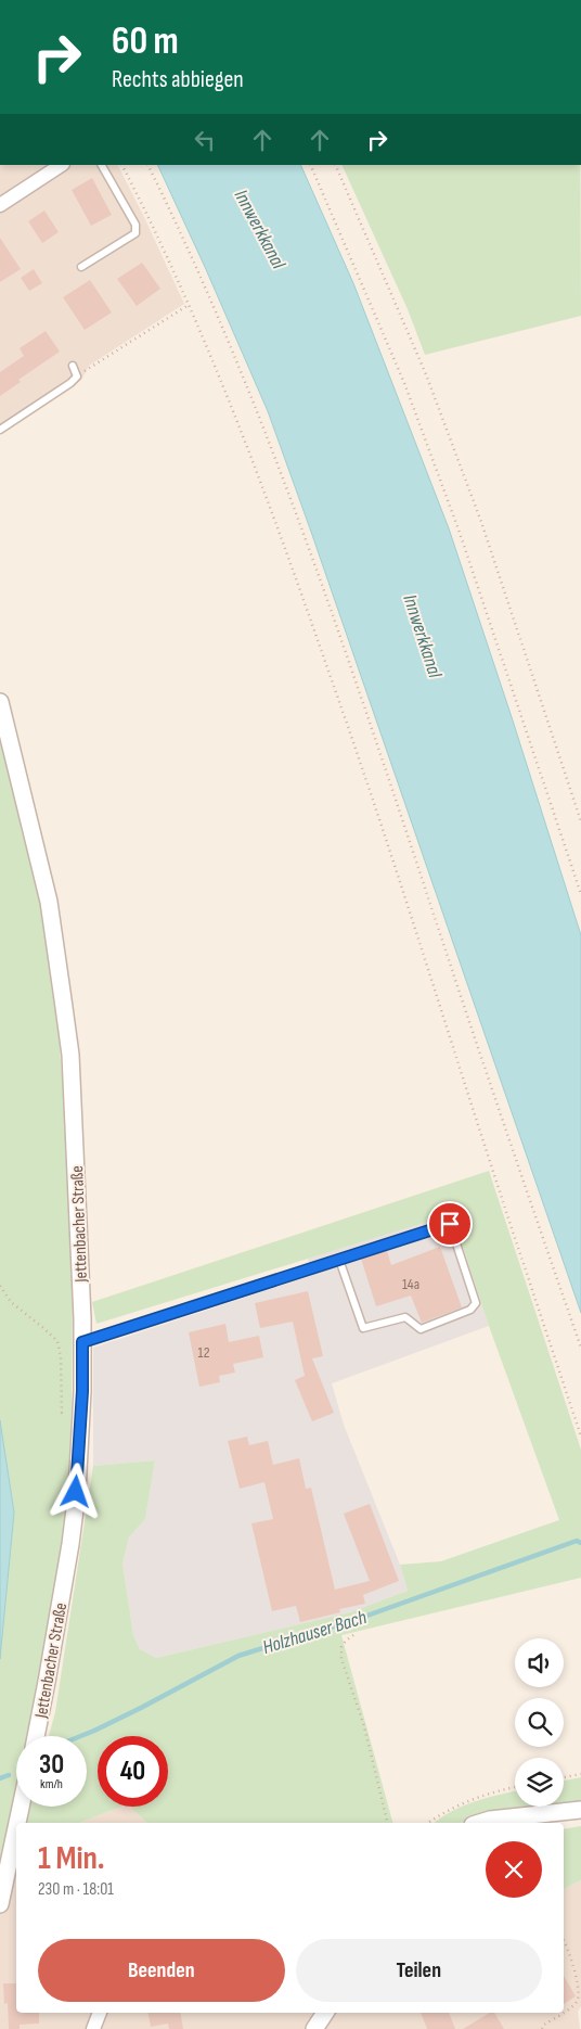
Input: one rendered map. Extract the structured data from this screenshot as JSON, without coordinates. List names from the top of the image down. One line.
{"streets":{"street":["Jettenbacher Straße"]},"water":["Innwerkkanal","Holzhauser Bach"],"house_numbers":["14a","12"],"page":{"turn":["60 m","Rechts abbiegen"],"speed":"30 km/h","limit":"40","heading":["1 Min.","230 m · 18:01"],"buttons":["Beenden","Teilen"]}}
